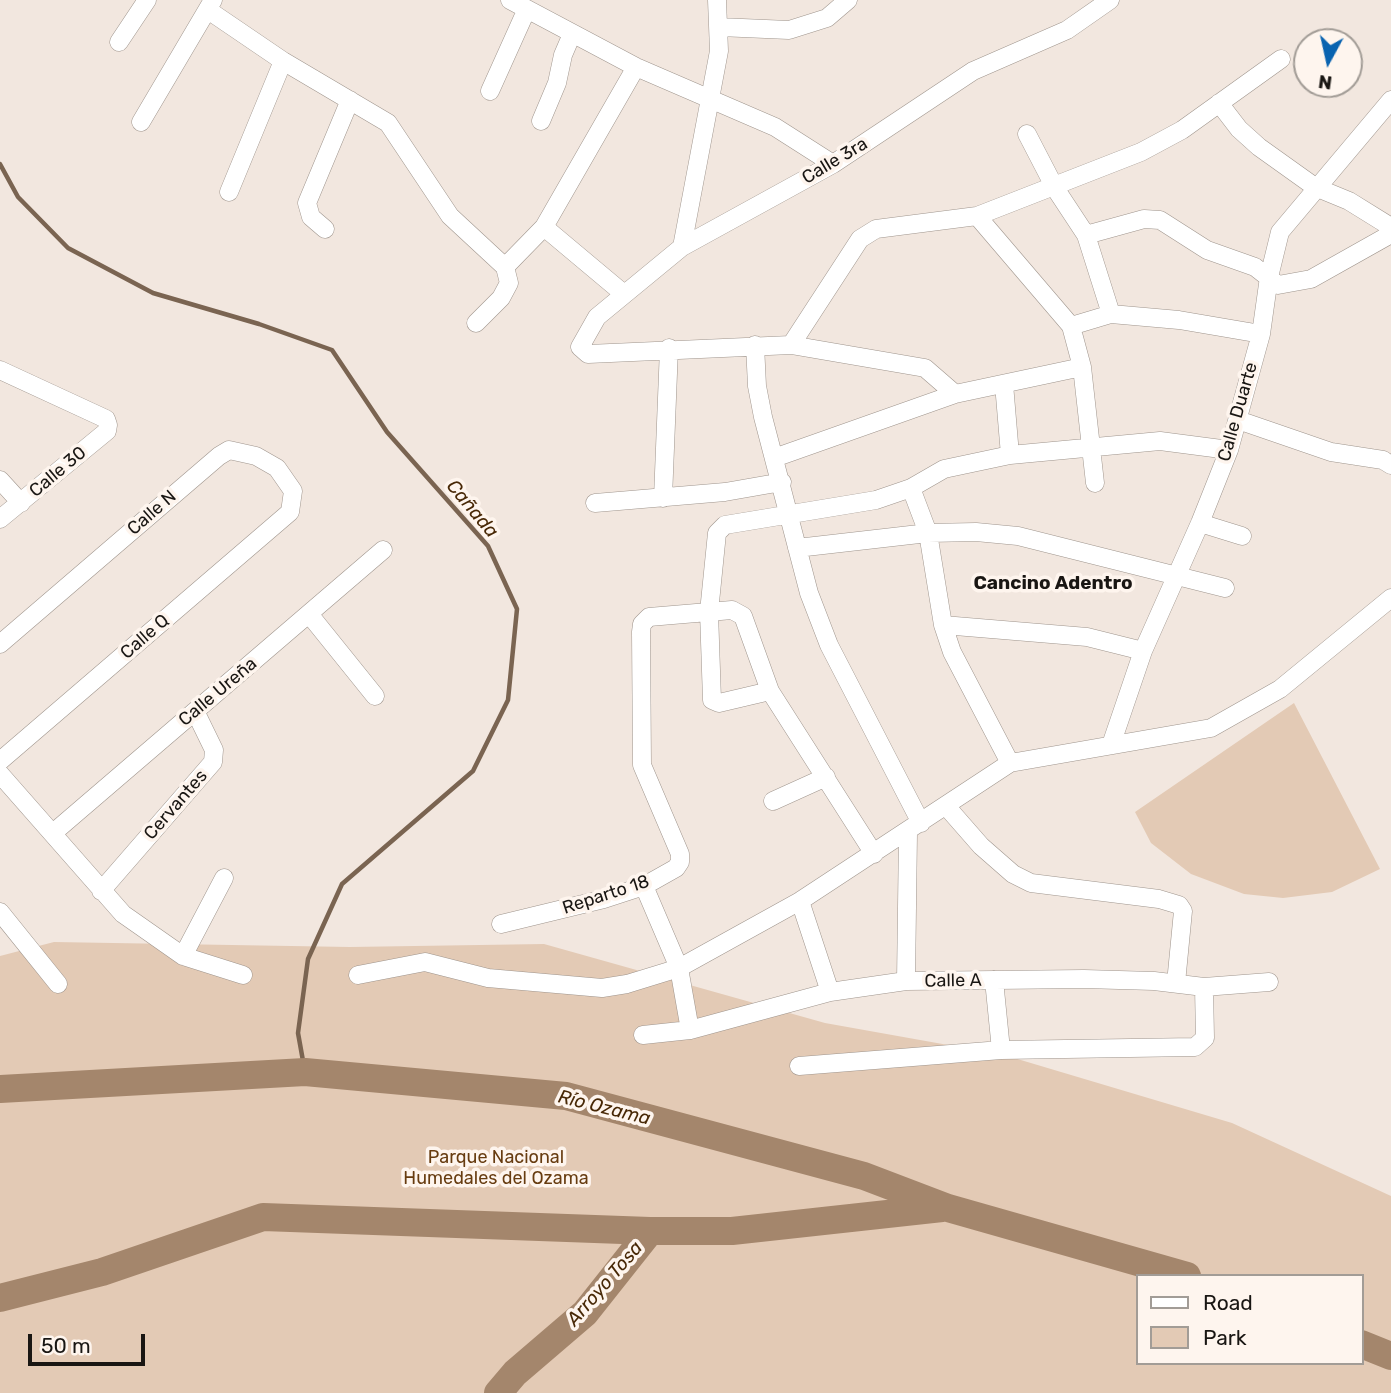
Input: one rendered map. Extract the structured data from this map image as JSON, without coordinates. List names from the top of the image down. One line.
{"streets":{"street":["Calle 3ra","Calle Duarte","Calle 30","Calle N","Calle Q","Calle Ureña","Cervantes","Reparto 18","Calle A"]},"crossings":[["Calle N","Calle Q"],["Calle Ureña","Cervantes"]],"districts":["Cancino Adentro"],"water":["Cañada","Río Ozama","Arroyo Tosa"],"parks":["Parque Nacional Humedales del Ozama"],"legend":["Road","Park"],"scale_bar":"50 m","north":"bottom"}
